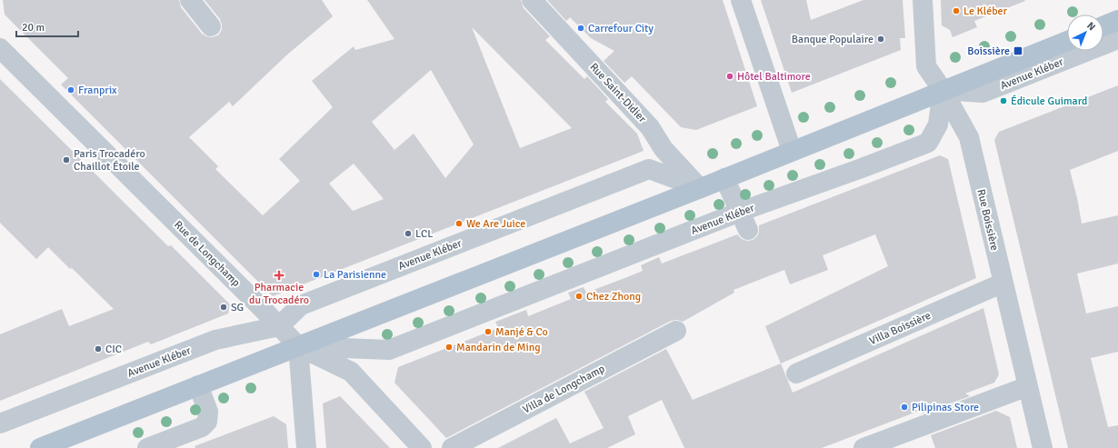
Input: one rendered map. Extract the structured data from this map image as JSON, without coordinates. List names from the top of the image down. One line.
{"streets":{"main road":["Avenue Kléber"],"street":["Rue Saint-Didier","Rue Boissière","Rue de Longchamp","Villa Boissière","Villa de Longchamp"]},"crossings":[["Avenue Kléber","Rue Saint-Didier"],["Avenue Kléber","Rue Boissière"],["Avenue Kléber","Rue de Longchamp"],["Rue Boissière","Villa Boissière"]],"places":{"other":["Le Kléber","Carrefour City","Banque Populaire","Hôtel Baltimore","Franprix","Édicule Guimard","Paris Trocadéro Chaillot Étoile","We Are Juice","LCL","La Parisienne","Chez Zhong","SG","Manjé & Co","Mandarin de Ming","CIC","Pilipinas Store"],"transit":["Boissière"],"health":["Pharmacie du Trocadéro"]},"scale_bar":"20 m","north":"top right"}
